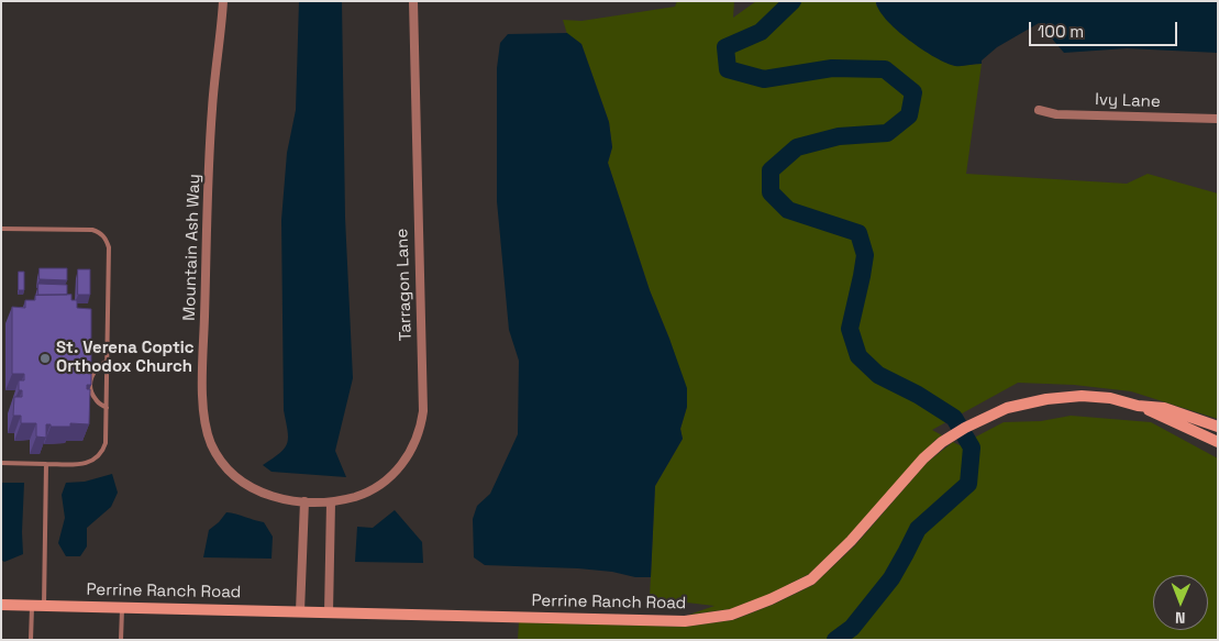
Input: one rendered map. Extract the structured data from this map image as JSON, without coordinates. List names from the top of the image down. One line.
{"streets":{"street":["Ivy Lane","Mountain Ash Way","Tarragon Lane","Perrine Ranch Road"]},"crossings":[["Mountain Ash Way","Tarragon Lane"]],"places":["St. Verena Coptic Orthodox Church"],"scale_bar":"100 m","north":"bottom"}
